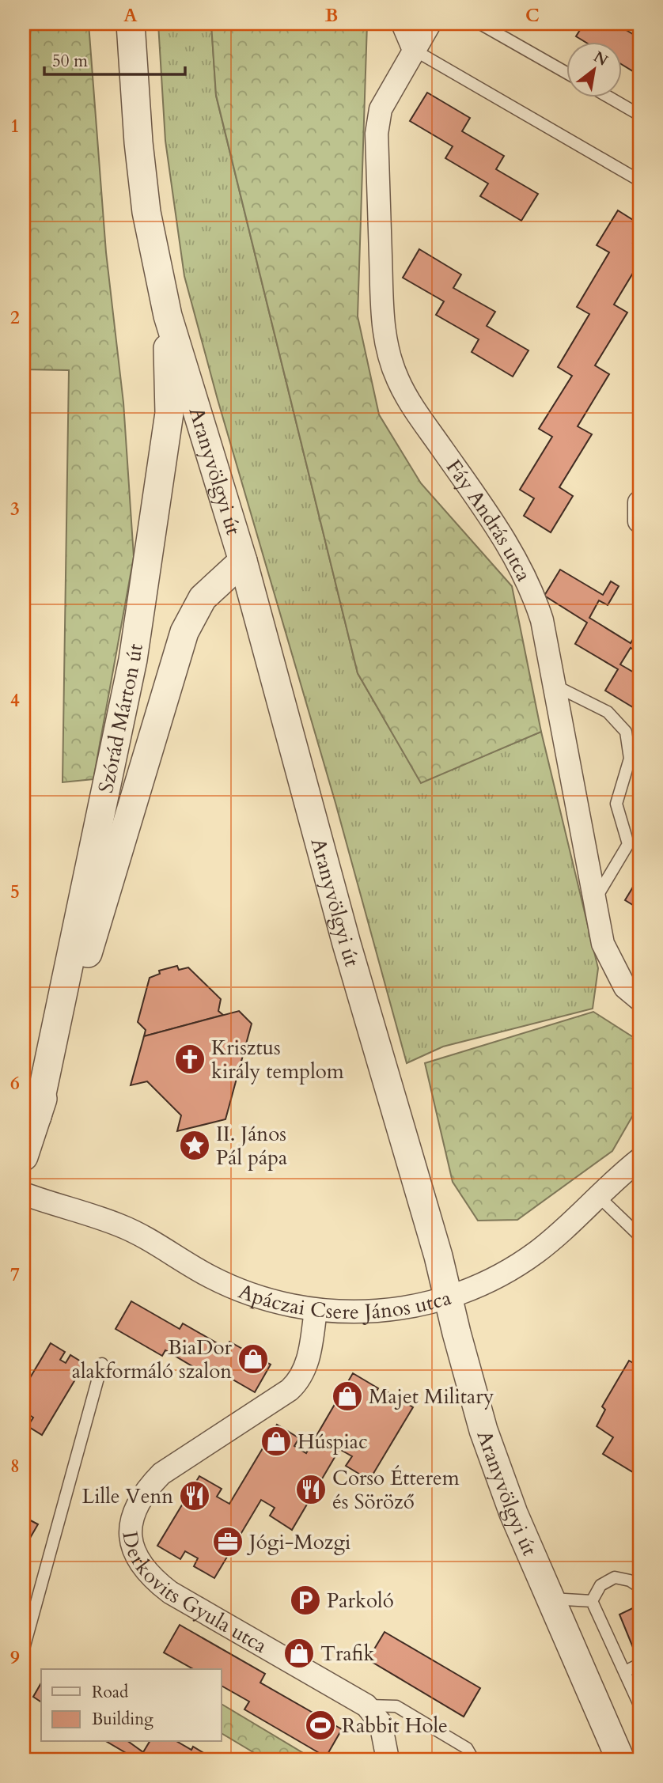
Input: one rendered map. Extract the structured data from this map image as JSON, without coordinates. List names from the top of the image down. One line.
{"streets":{"street":["Aranyvölgyi út","Fáy András utca","Szórád Márton út","Apáczai Csere János utca","Derkovits Gyula utca"]},"crossings":[["Aranyvölgyi út","Szórád Márton út"],["Aranyvölgyi út","Apáczai Csere János utca"],["Apáczai Csere János utca","Derkovits Gyula utca"]],"places":{"church":["Krisztus király templom"],"place":["II. János Pál pápa"],"shop":["BiaDor alakformáló szalon","Majet Military","Húspiac","Trafik"],"restaurant":["Corso Étterem és Söröző","Lille Venn"],"office":["Jógi-Mozgi"],"parking":["Parkoló"],"sports":["Rabbit Hole"]},"legend":["Road","Building"],"scale_bar":"50 m","north":"top right","grid":{"columns":["A","B","C"],"rows":["1","2","3","4","5","6","7","8","9"]}}
